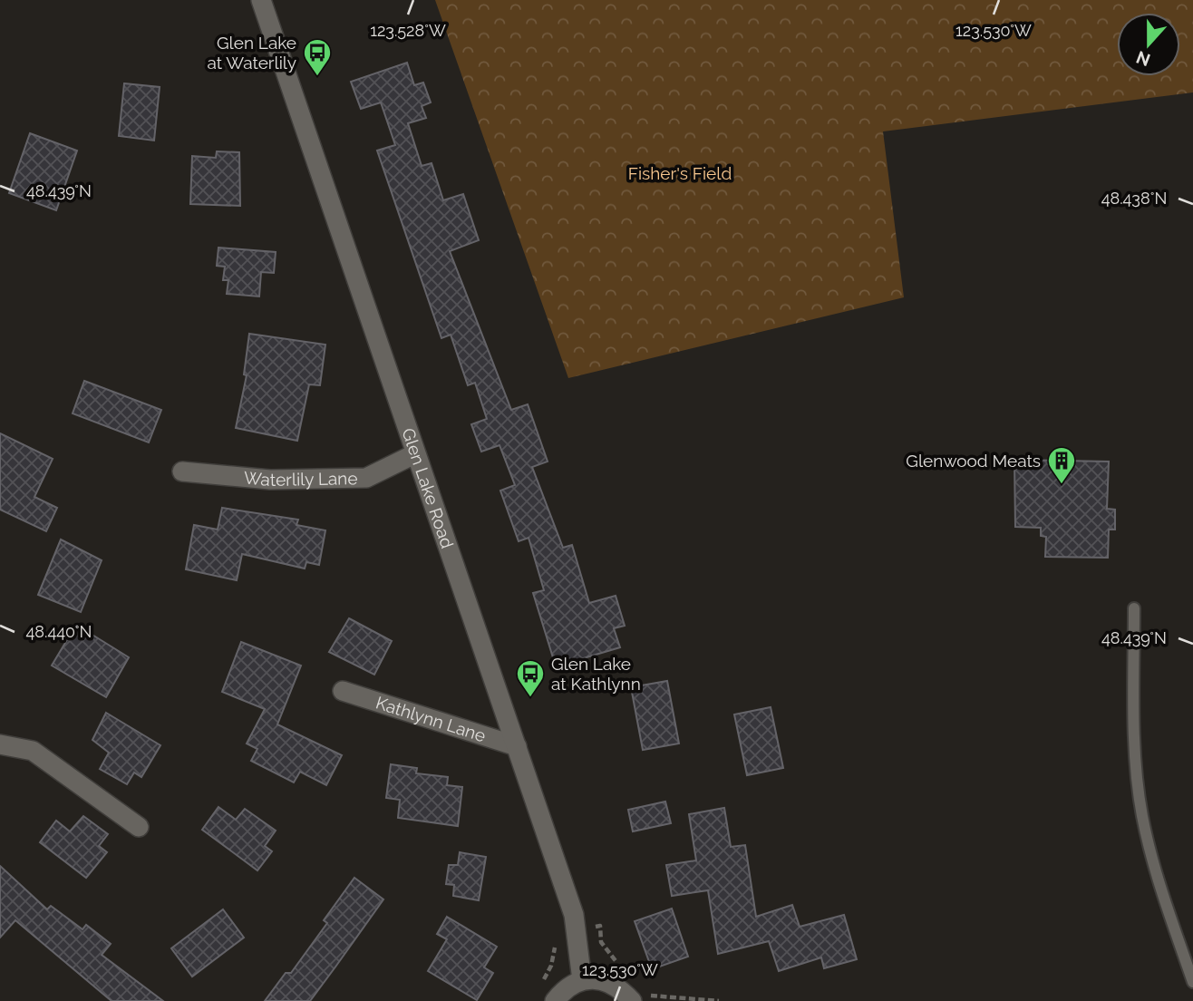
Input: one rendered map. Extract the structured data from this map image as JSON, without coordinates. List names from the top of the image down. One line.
{"streets":{"street":["Waterlily Lane","Glen Lake Road","Kathlynn Lane"]},"crossings":[["Waterlily Lane","Glen Lake Road"],["Glen Lake Road","Kathlynn Lane"]],"parks":["Fisher's Field"],"places":{"bus stop":["Glen Lake at Waterlily","Glen Lake at Kathlynn"],"building":["Glenwood Meats"]},"north":"bottom","coordinates":["123.528°W","123.530°W","48.439°N","48.438°N","48.440°N"]}
